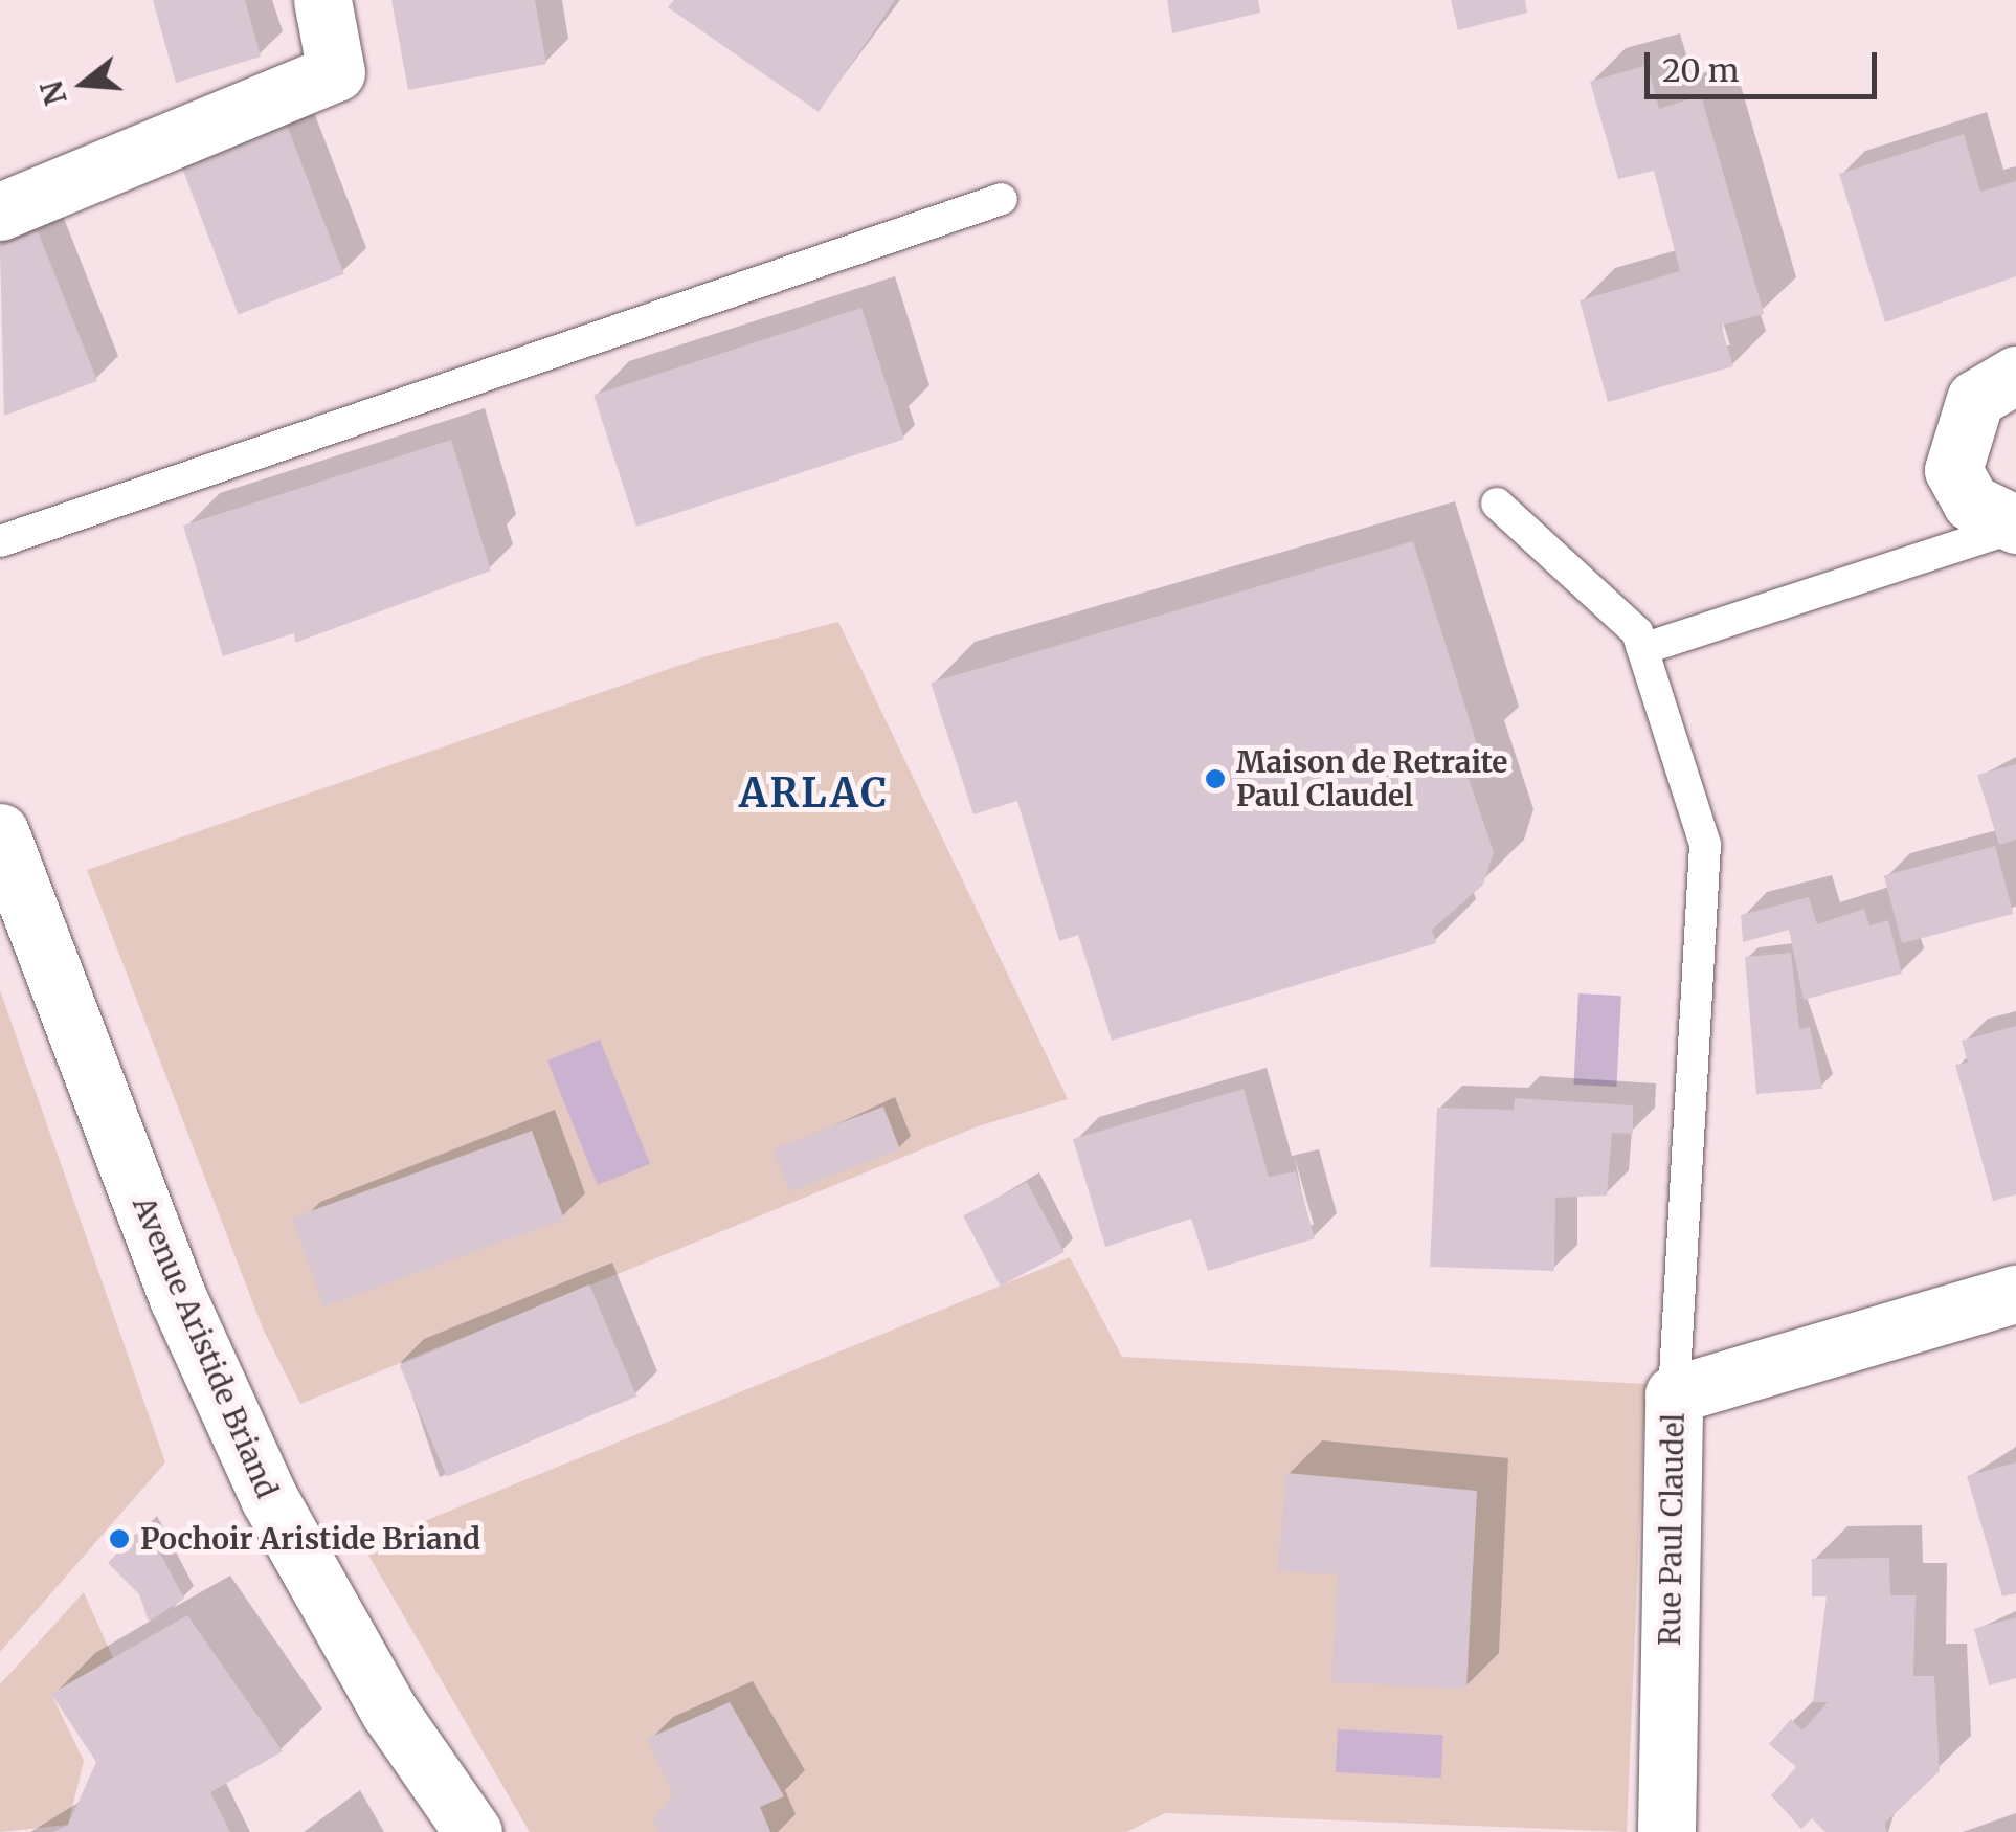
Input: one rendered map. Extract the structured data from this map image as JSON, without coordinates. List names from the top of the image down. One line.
{"streets":{"street":["Avenue Aristide Briand","Rue Paul Claudel"]},"districts":["ARLAC"],"places":["Maison de Retraite Paul Claudel","Pochoir Aristide Briand"],"scale_bar":"20 m","north":"left"}
